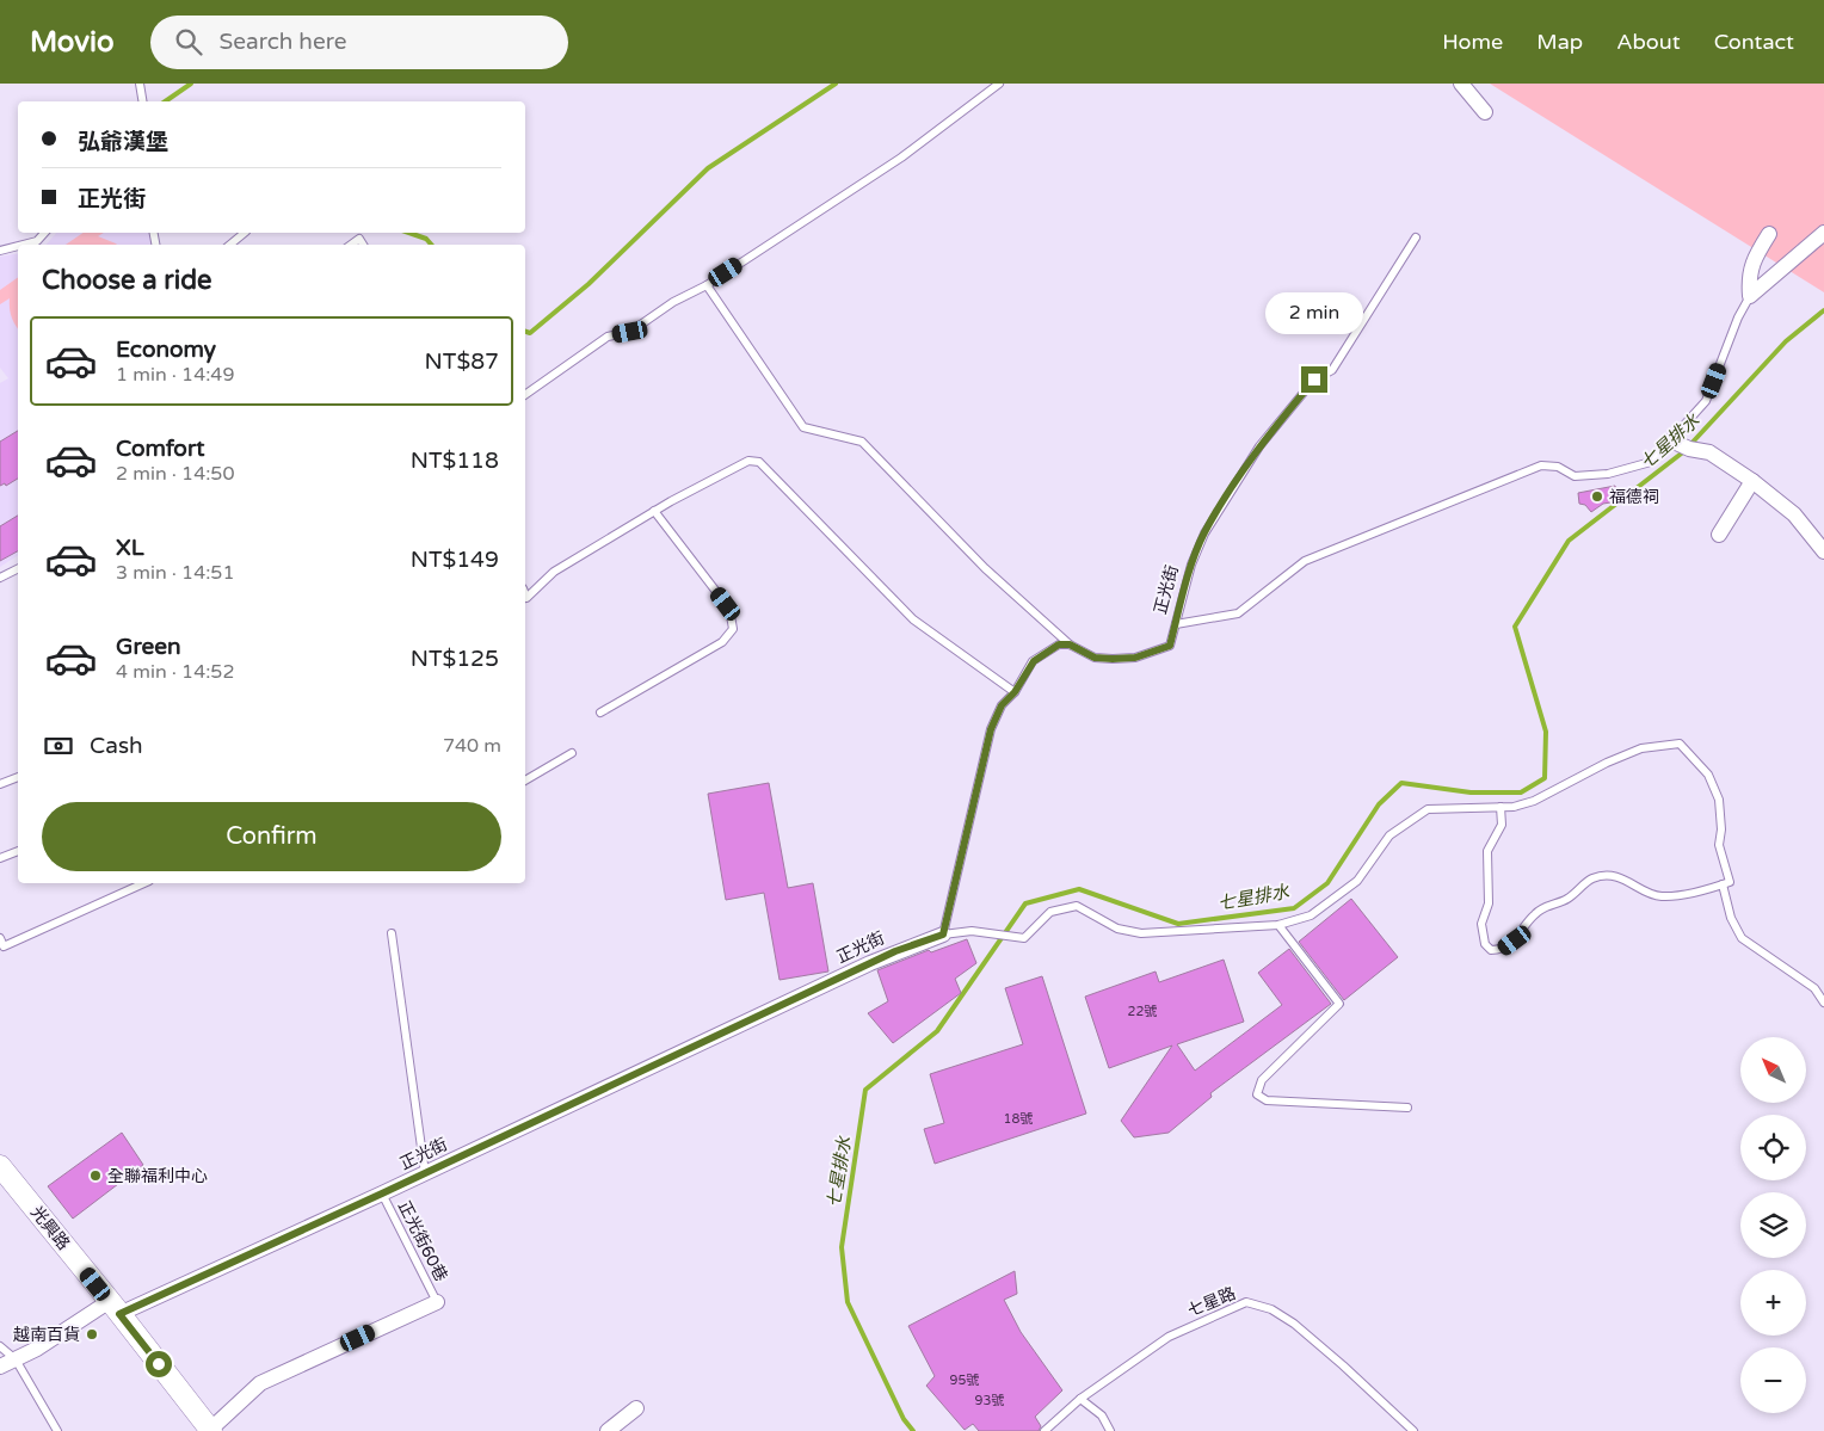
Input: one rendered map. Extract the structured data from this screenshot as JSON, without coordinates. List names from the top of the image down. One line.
{"streets":{"main road":["光興路"],"street":["正光街"],"lane":["正光街60巷","七星路"]},"crossings":[["正光街","光興路"],["正光街","正光街60巷"]],"water":["七星排水"],"places":["福德祠","全聯福利中心","越南百貨"],"house_numbers":["22號","18號","95號","93號"],"north":"top left","page":{"header":"Movio","search":"Search here","nav":["Home","Map","About","Contact"],"banner":["弘爺漢堡","正光街"],"heading":"Choose a ride","bubble":"2 min","list":[{"name":"Economy","note":"1 min · 14:49","value":"NT$87"},{"name":"Comfort","note":"2 min · 14:50","value":"NT$118"},{"name":"XL","note":"3 min · 14:51","value":"NT$149"},{"name":"Green","note":"4 min · 14:52","value":"NT$125"}],"pay":["Cash","740 m"],"buttons":"Confirm","map_buttons":["+","−"]}}
